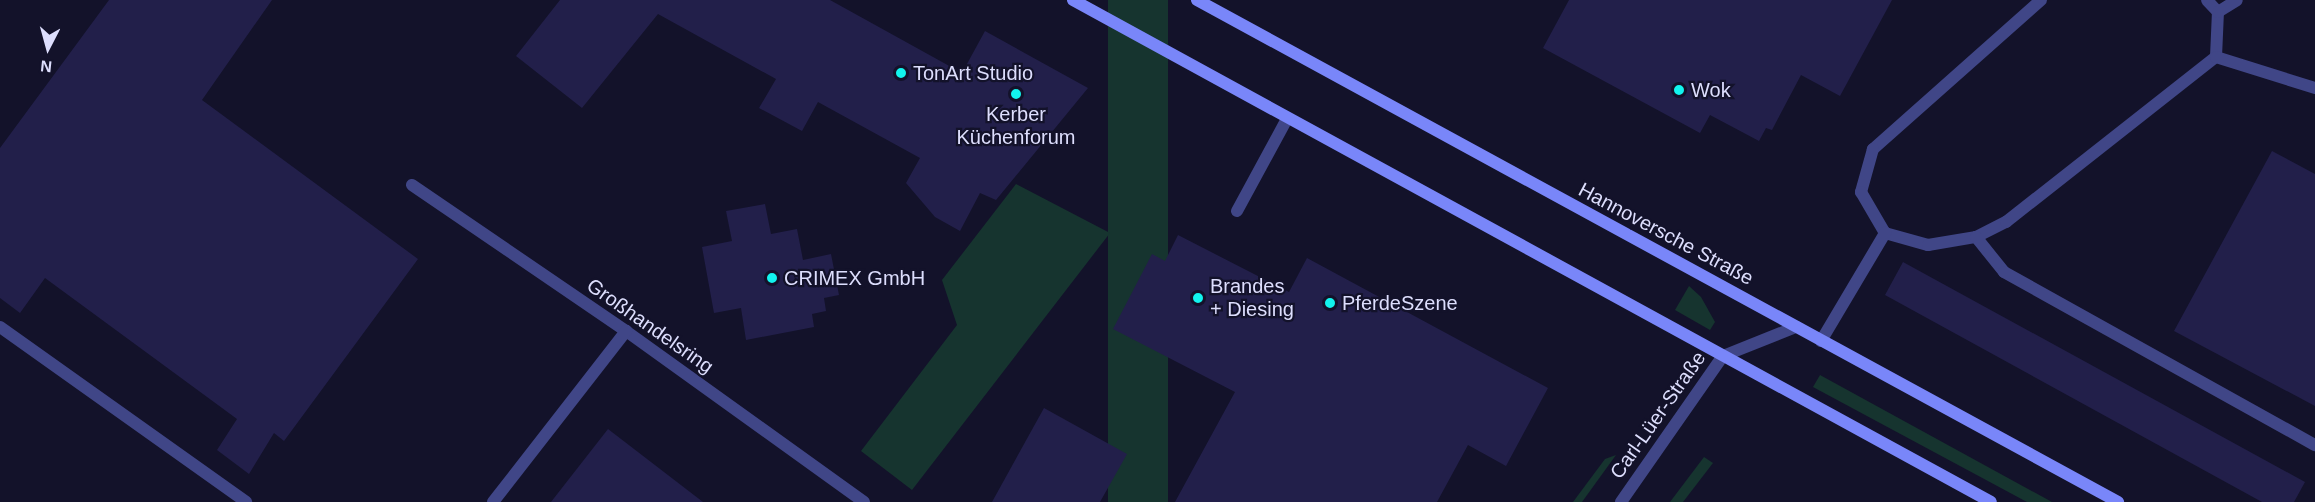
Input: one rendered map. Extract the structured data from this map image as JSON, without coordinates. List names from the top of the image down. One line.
{"streets":{"main road":["Hannoversche Straße"],"street":["Großhandelsring","Carl-Lüer-Straße"]},"crossings":[["Hannoversche Straße","Carl-Lüer-Straße"]],"places":["TonArt Studio","Wok","Kerber Küchenforum","CRIMEX GmbH","Brandes + Diesing","PferdeSzene"],"north":"bottom"}
